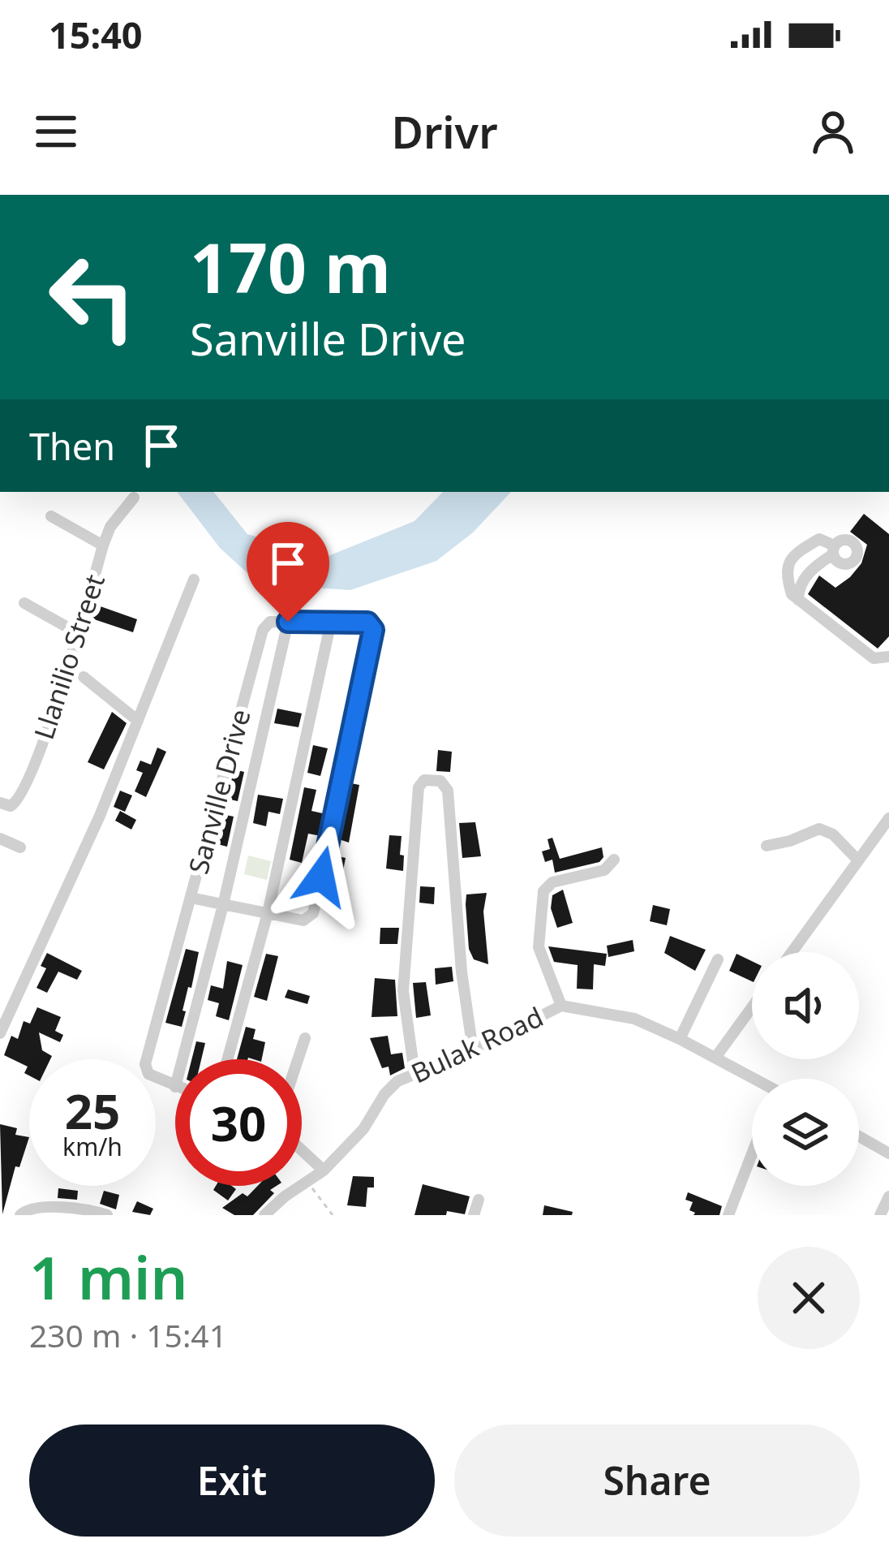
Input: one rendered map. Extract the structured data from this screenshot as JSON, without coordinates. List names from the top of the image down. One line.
{"streets":{"street":["Llanilio Street","Sanville Drive","Bulak Road"]},"page":{"status":"15:40","header":"Drivr","turn":["170 m","Sanville Drive"],"then":"Then","speed":"25 km/h","limit":"30","heading":["1 min","230 m · 15:41"],"buttons":["Exit","Share"]}}
